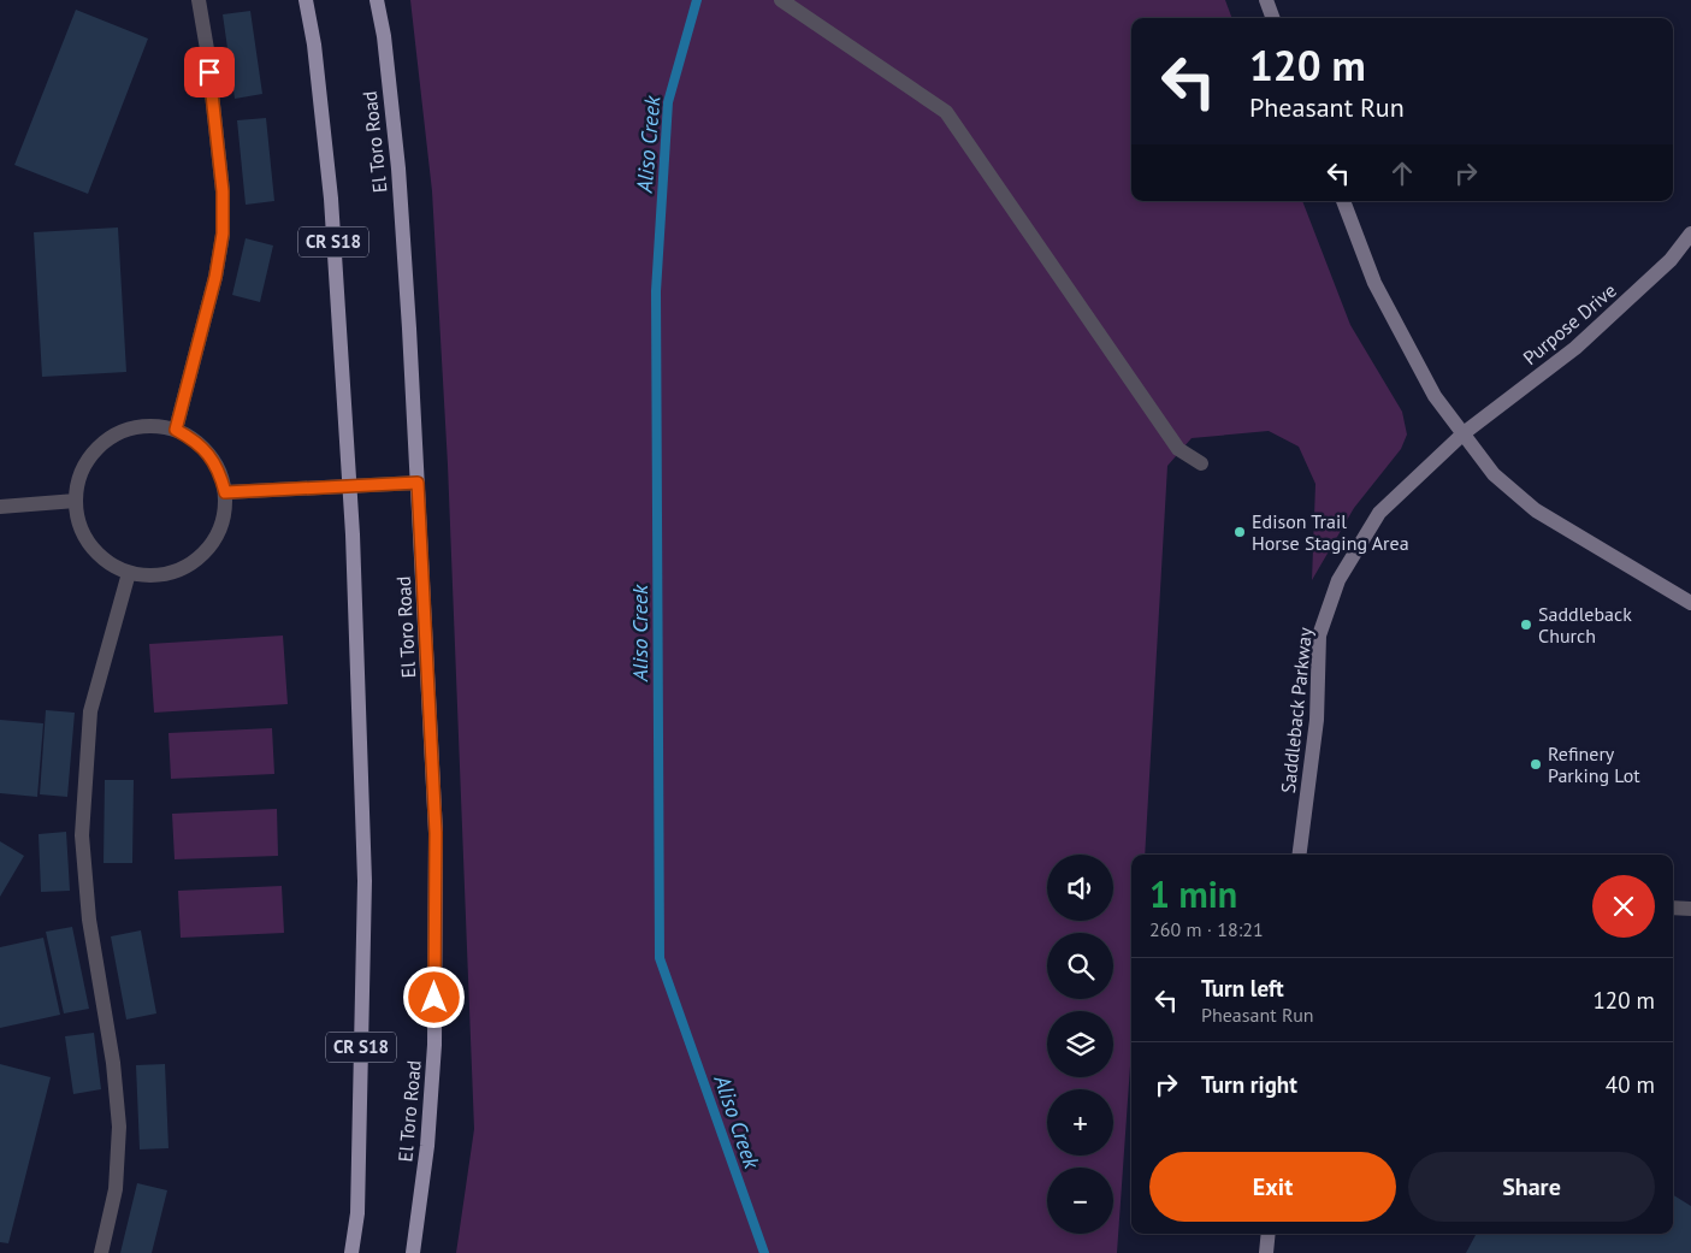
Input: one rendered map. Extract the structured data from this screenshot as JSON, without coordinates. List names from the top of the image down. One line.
{"streets":{"main road":["El Toro Road","CR S18"],"street":["Purpose Drive","Saddleback Parkway"]},"crossings":[["Purpose Drive","Saddleback Parkway"]],"water":["Aliso Creek"],"places":["Edison Trail Horse Staging Area","Saddleback Church","Refinery Parking Lot"],"page":{"turn":["120 m","Pheasant Run"],"map_buttons":["+","−"],"heading":["1 min","260 m · 18:21"],"list":[{"name":"Turn left","note":"Pheasant Run","value":"120 m"},{"name":"Turn right","value":"40 m"}],"buttons":["Exit","Share"]}}
